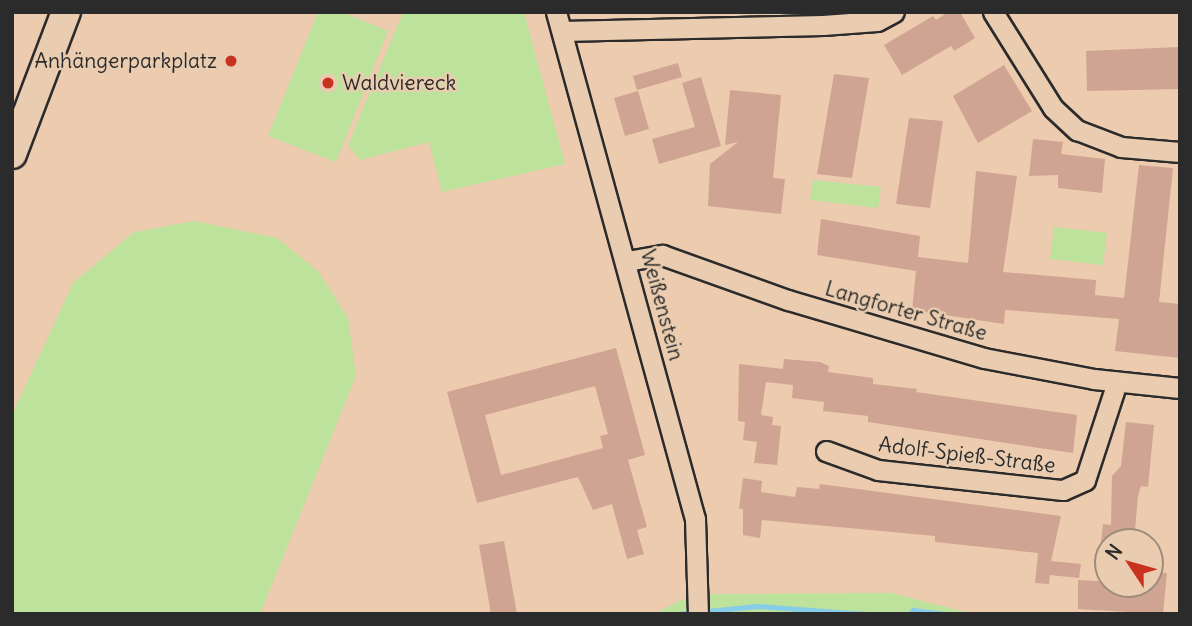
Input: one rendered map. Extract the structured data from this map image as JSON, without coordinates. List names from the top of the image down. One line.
{"streets":{"street":["Weißenstein","Langforter Straße","Adolf-Spieß-Straße"]},"crossings":[["Weißenstein","Langforter Straße"],["Langforter Straße","Adolf-Spieß-Straße"]],"places":["Anhängerparkplatz","Waldviereck"],"north":"top left"}
